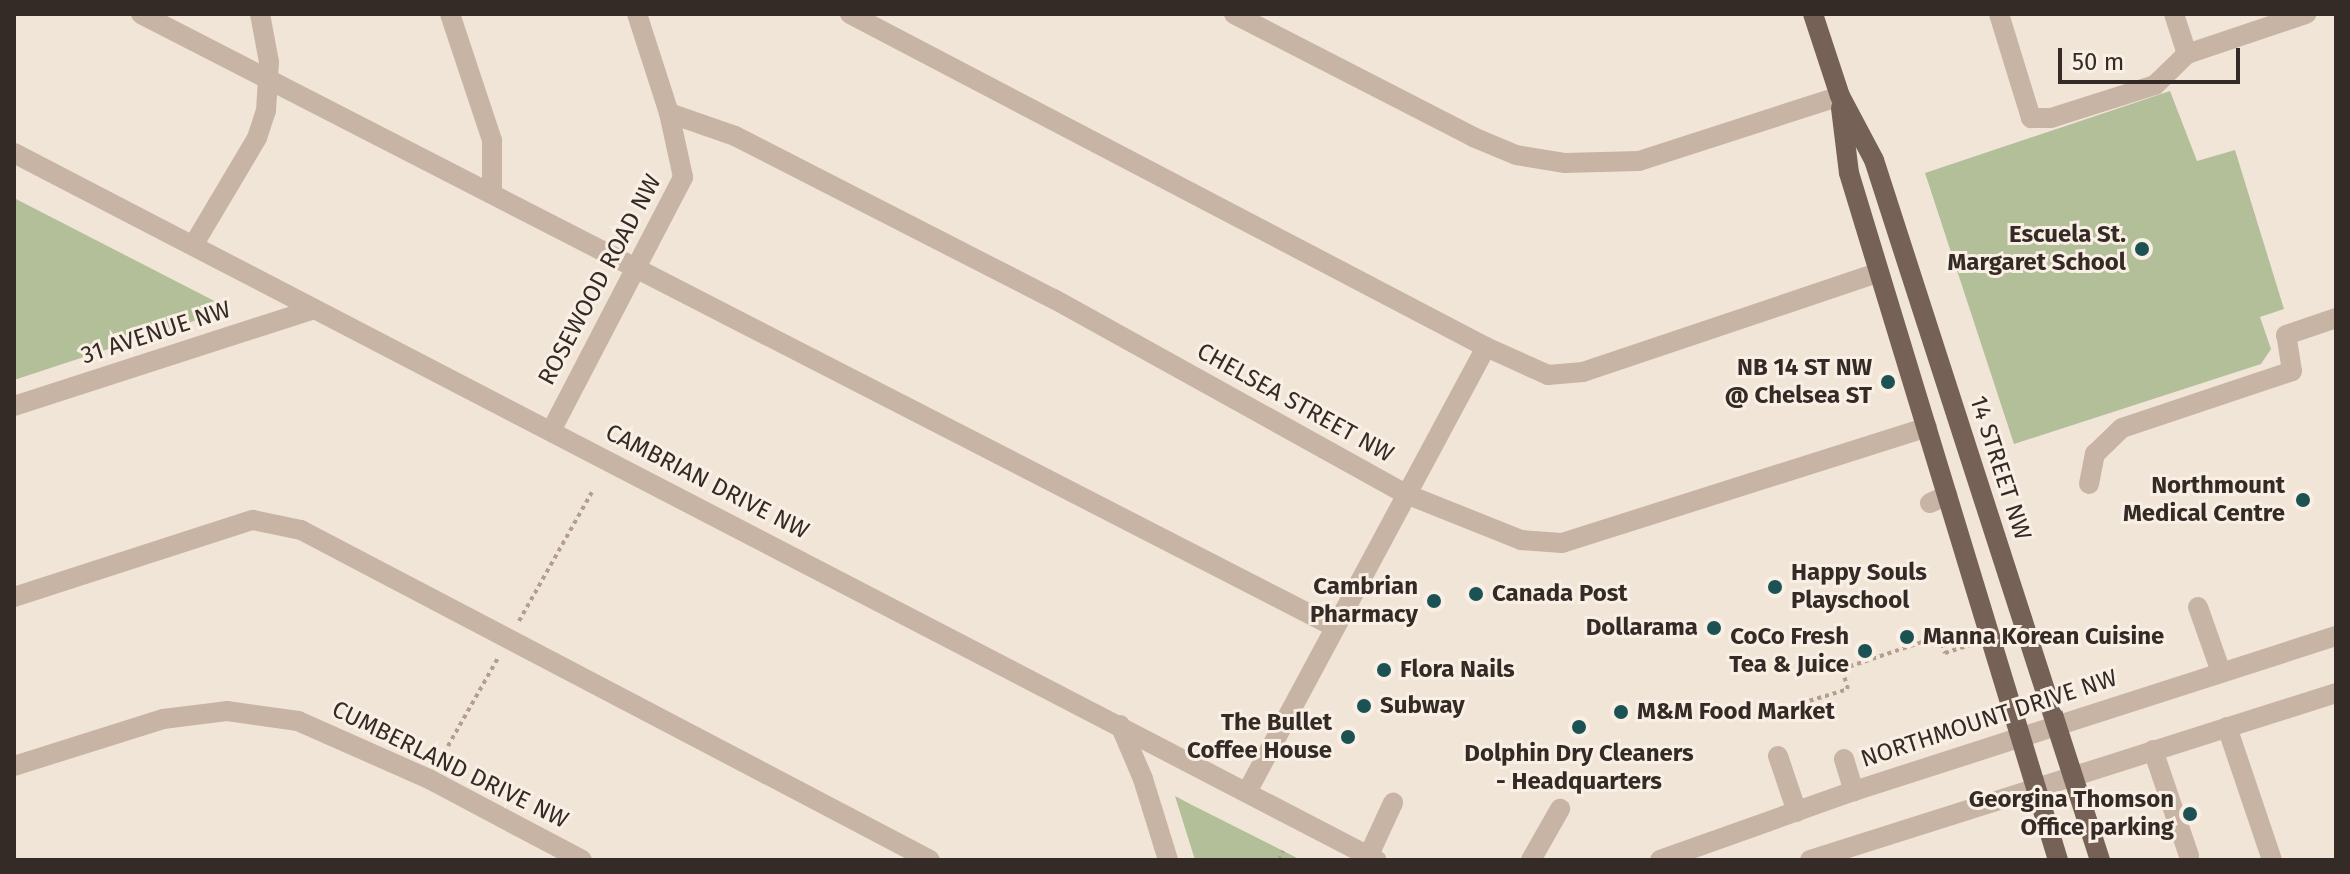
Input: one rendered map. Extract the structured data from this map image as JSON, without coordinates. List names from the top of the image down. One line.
{"streets":{"main road":["14 STREET NW"],"street":["ROSEWOOD ROAD NW","31 AVENUE NW","CHELSEA STREET NW","CAMBRIAN DRIVE NW","NORTHMOUNT DRIVE NW","CUMBERLAND DRIVE NW"]},"crossings":[["ROSEWOOD ROAD NW","CHELSEA STREET NW"],["ROSEWOOD ROAD NW","CAMBRIAN DRIVE NW"],["31 AVENUE NW","CAMBRIAN DRIVE NW"],["CHELSEA STREET NW","14 STREET NW"],["14 STREET NW","NORTHMOUNT DRIVE NW"]],"places":["Escuela St. Margaret School","NB 14 ST NW @ Chelsea ST","Northmount Medical Centre","Happy Souls Playschool","Canada Post","Cambrian Pharmacy","Dollarama","Manna Korean Cuisine","CoCo Fresh Tea & Juice","Flora Nails","Subway","M&M Food Market","Dolphin Dry Cleaners - Headquarters","The Bullet Coffee House","Georgina Thomson Office parking"],"scale_bar":"50 m"}
